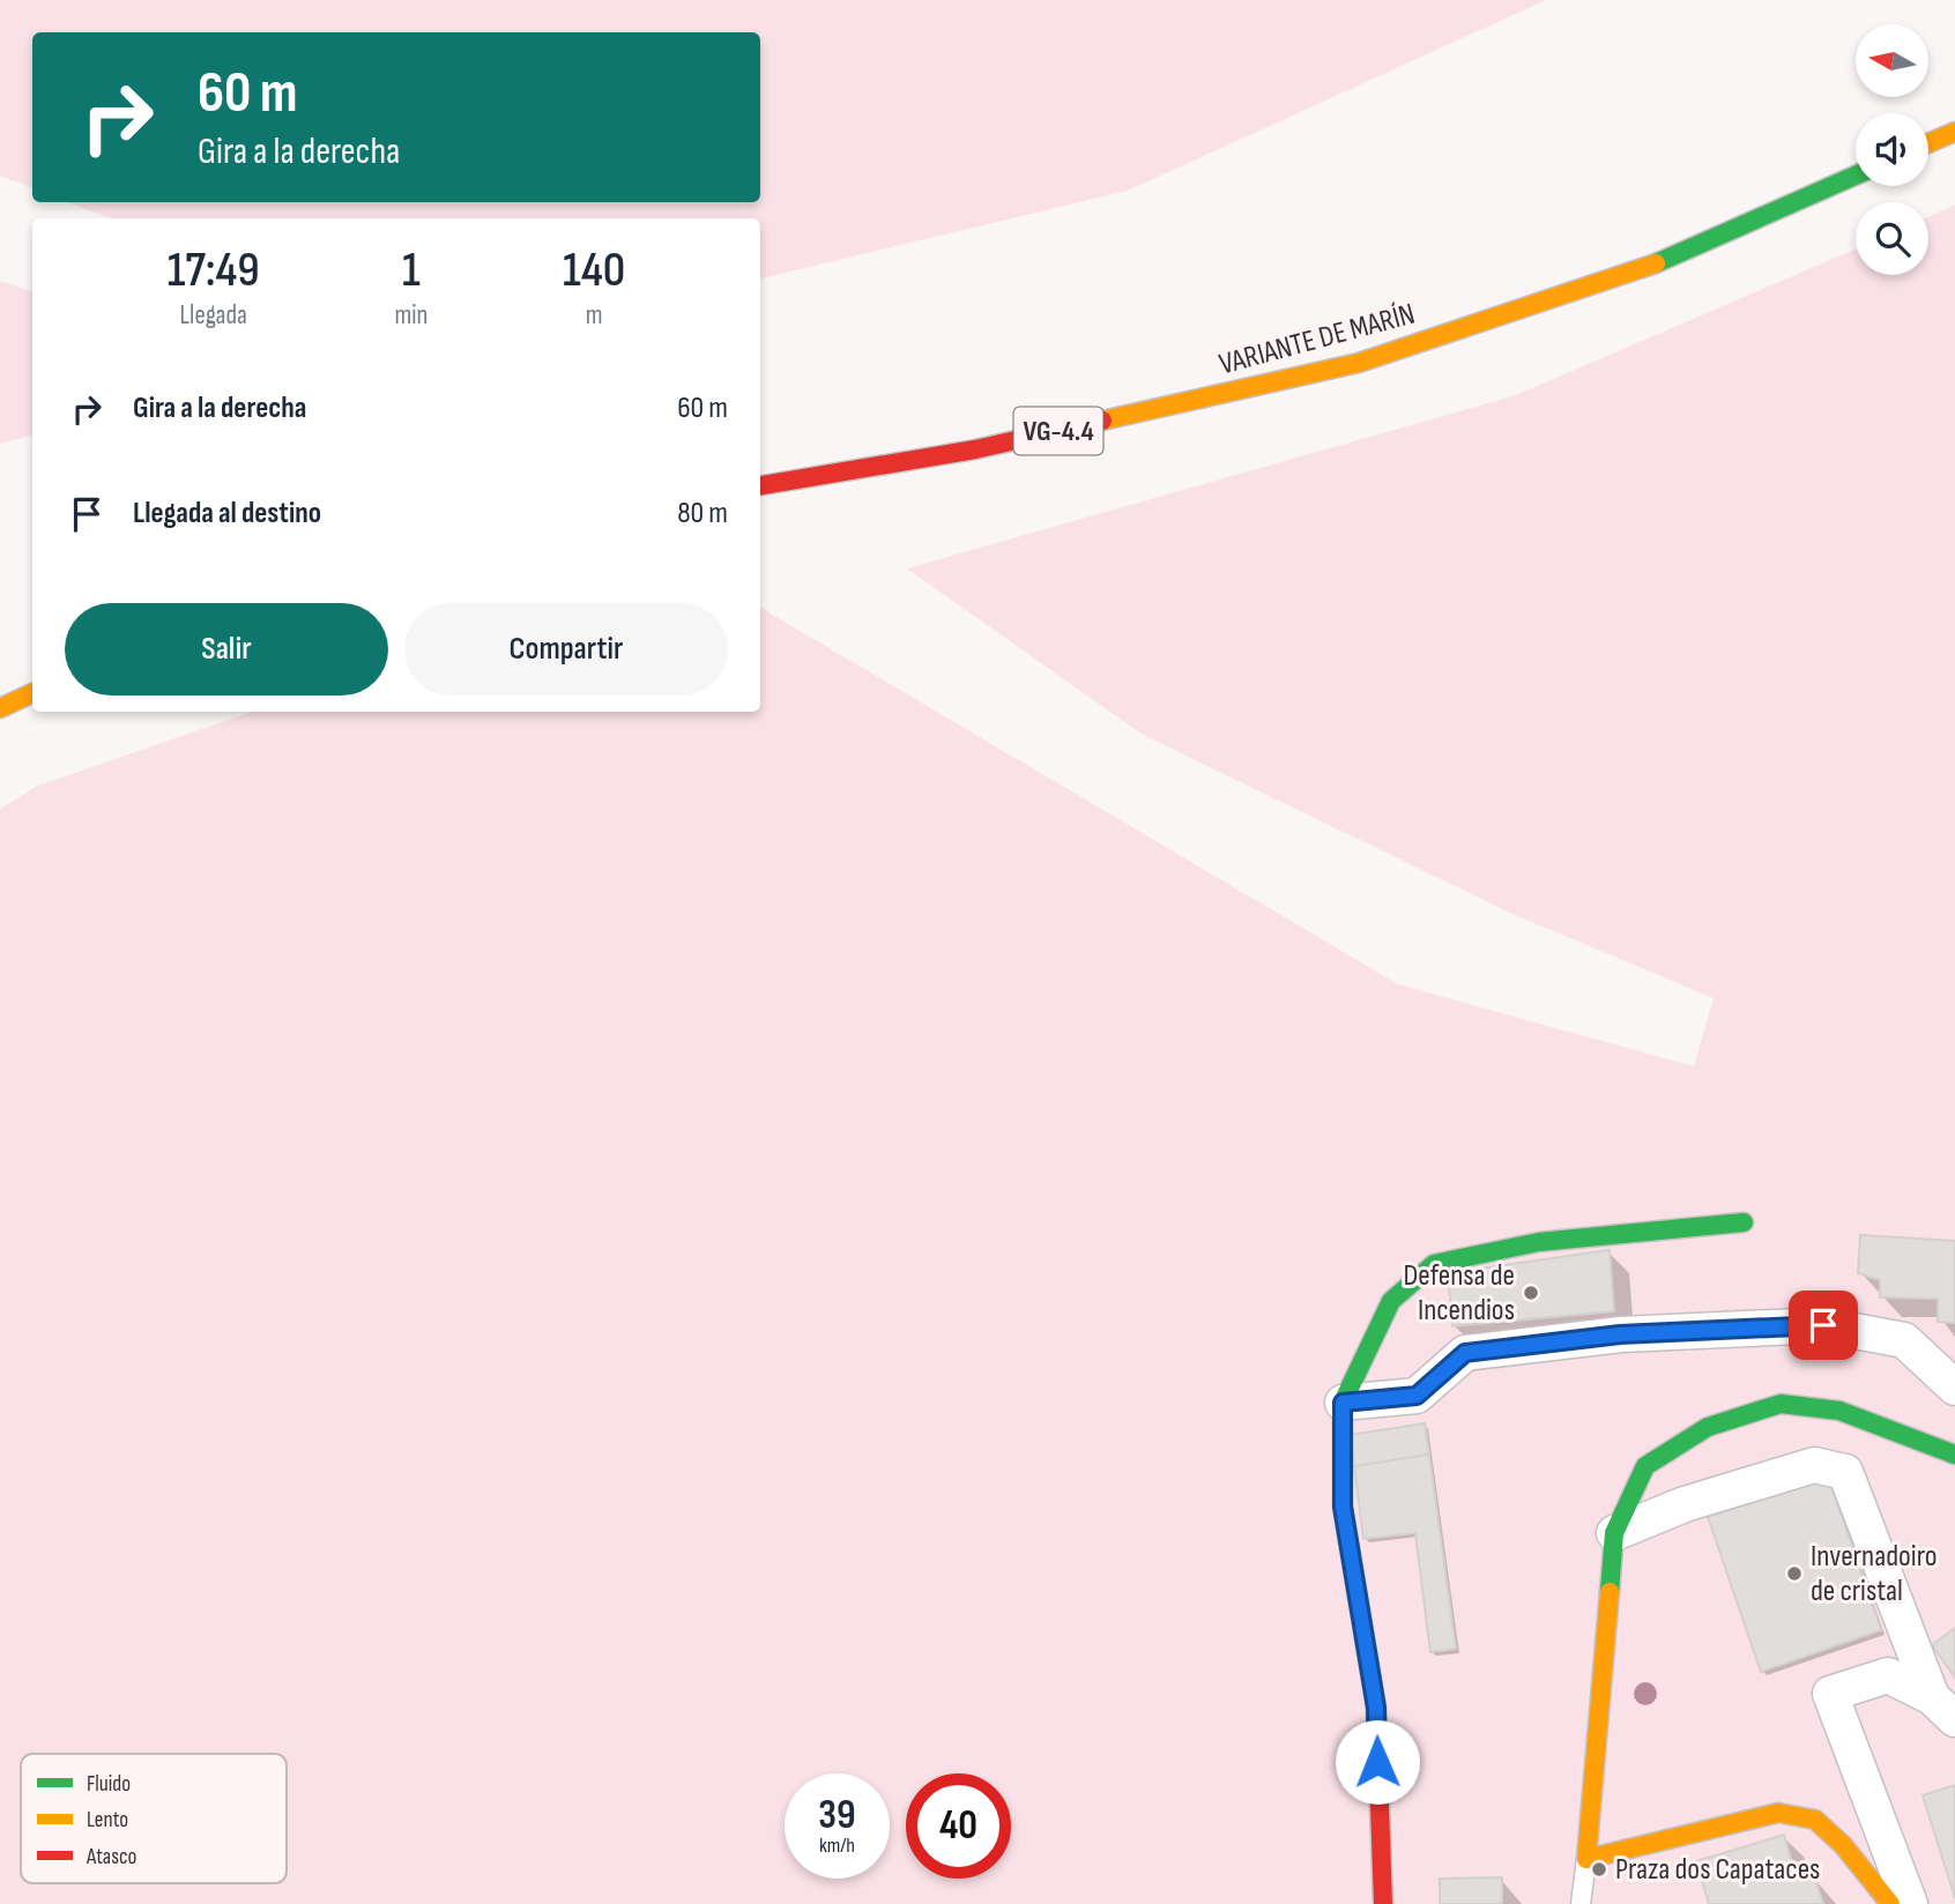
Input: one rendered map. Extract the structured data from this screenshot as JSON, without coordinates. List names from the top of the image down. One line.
{"streets":{"main road":["VARIANTE DE MARÍN","VG-4.4"]},"places":["Defensa de Incendios","Invernadoiro de cristal","Praza dos Capataces"],"legend":["Fluido","Lento","Atasco"],"north":"left","page":{"turn":["60 m","Gira a la derecha"],"eta":["17:49","Llegada","1","min","140","m"],"list":[{"name":"Gira a la derecha","value":"60 m"},{"name":"Llegada al destino","value":"80 m"}],"buttons":["Salir","Compartir"],"speed":"39 km/h","limit":"40"}}
